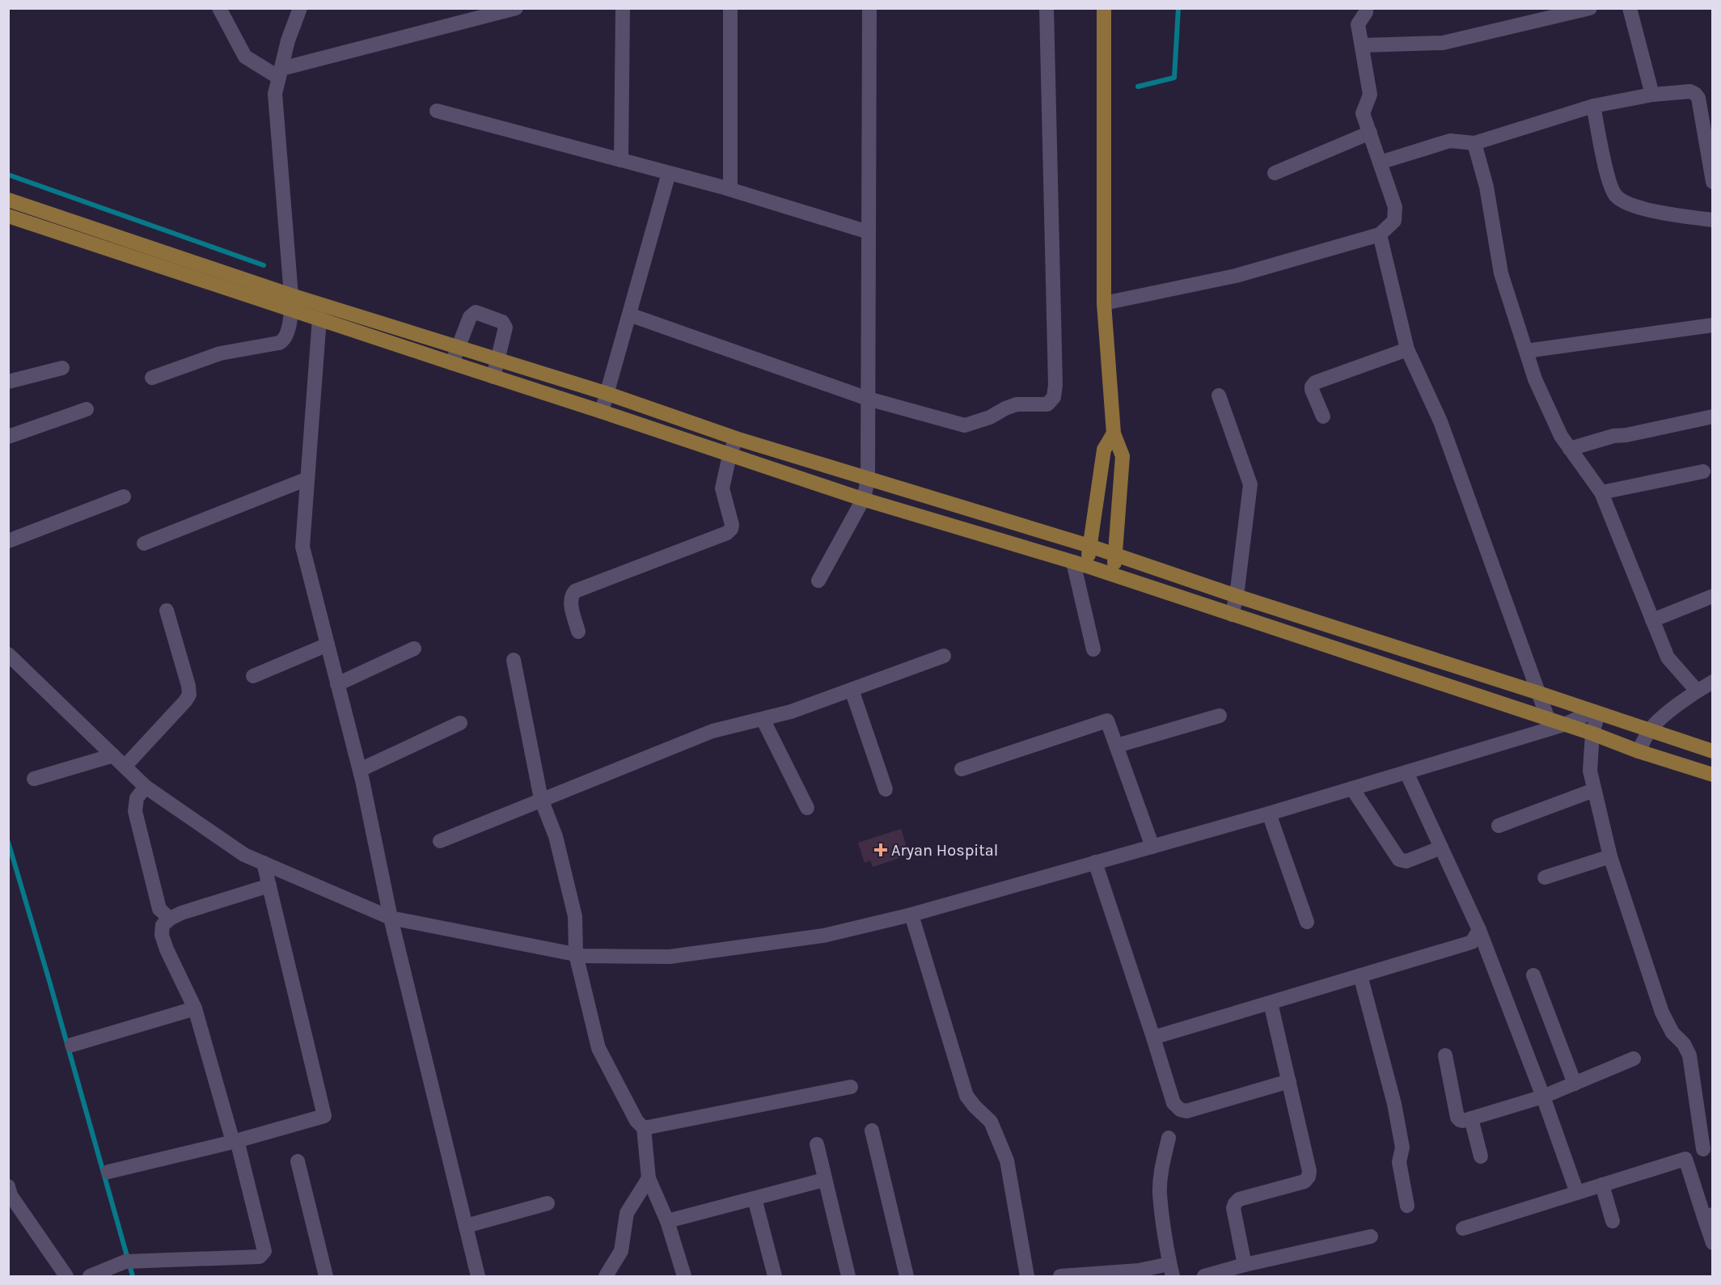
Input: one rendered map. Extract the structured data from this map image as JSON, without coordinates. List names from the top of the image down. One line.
{"places":{"health":["Aryan Hospital"]}}
